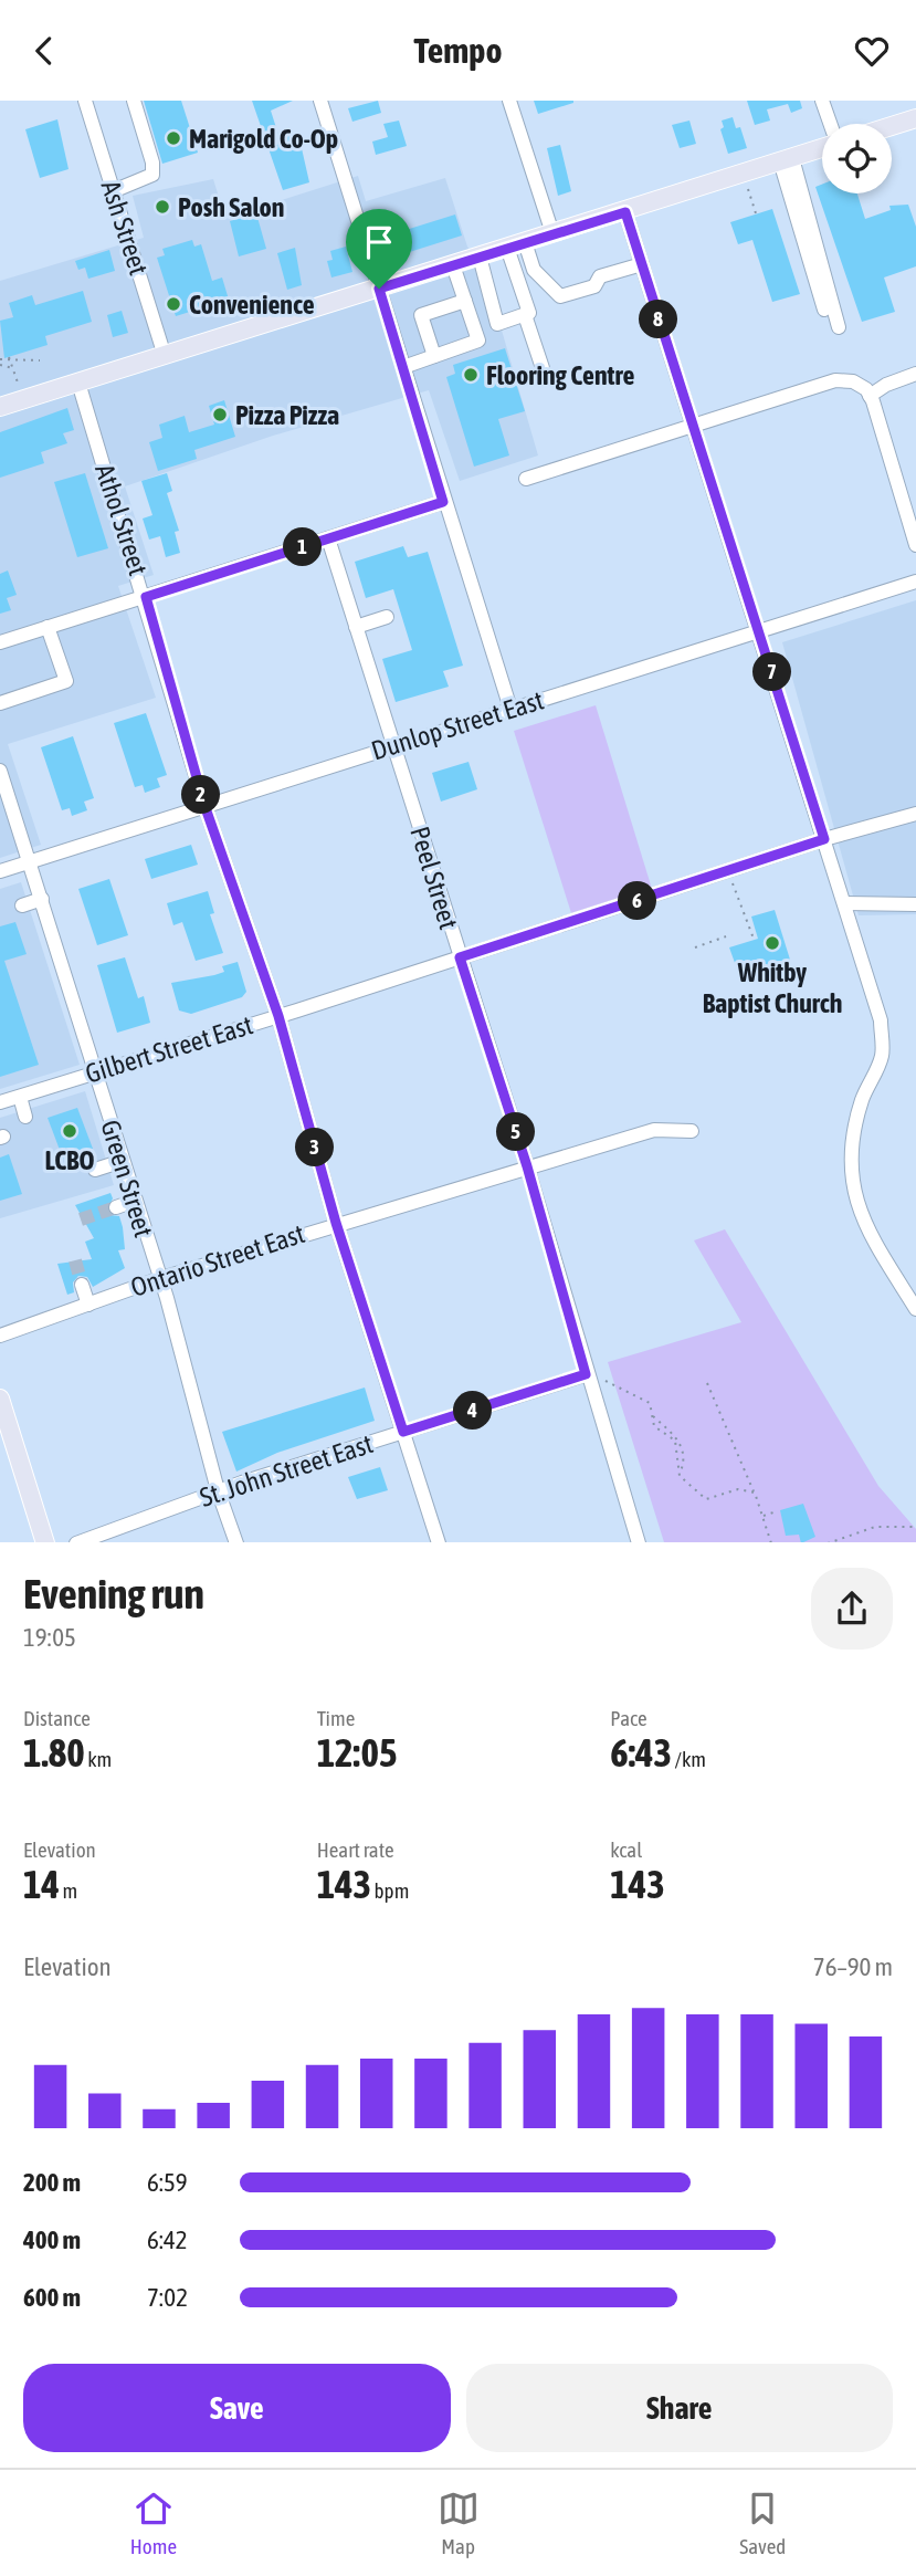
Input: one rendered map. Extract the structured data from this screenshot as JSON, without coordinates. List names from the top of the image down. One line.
{"streets":{"street":["Ash Street","Athol Street","Dunlop Street East","Peel Street","Gilbert Street East","Green Street","Ontario Street East","St. John Street East"]},"crossings":[["Athol Street","Dunlop Street East"],["Athol Street","Gilbert Street East"],["Athol Street","Ontario Street East"],["Athol Street","St. John Street East"],["Dunlop Street East","Peel Street"],["Dunlop Street East","Green Street"],["Peel Street","Gilbert Street East"],["Peel Street","Ontario Street East"],["Peel Street","St. John Street East"],["Gilbert Street East","Green Street"],["Green Street","Ontario Street East"],["Green Street","St. John Street East"]],"places":["Marigold Co-Op","Posh Salon","Convenience","Flooring Centre","Pizza Pizza","Whitby Baptist Church","LCBO"],"page":{"header":"Tempo","pins":["8","1","7","2","6","5","3","4"],"heading":["Evening run","19:05"],"stats":[["Distance","1.80 km"],["Time","12:05"],["Pace","6:43 /km"],["Elevation","14 m"],["Heart rate","143 bpm"],["kcal","143"]],"chart":["Elevation","76–90 m"],"list":[{"name":"200 m","note":"6:59"},{"name":"400 m","note":"6:42"},{"name":"600 m","note":"7:02"}],"buttons":["Save","Share"],"tabs":["Home","Map","Saved"]}}
